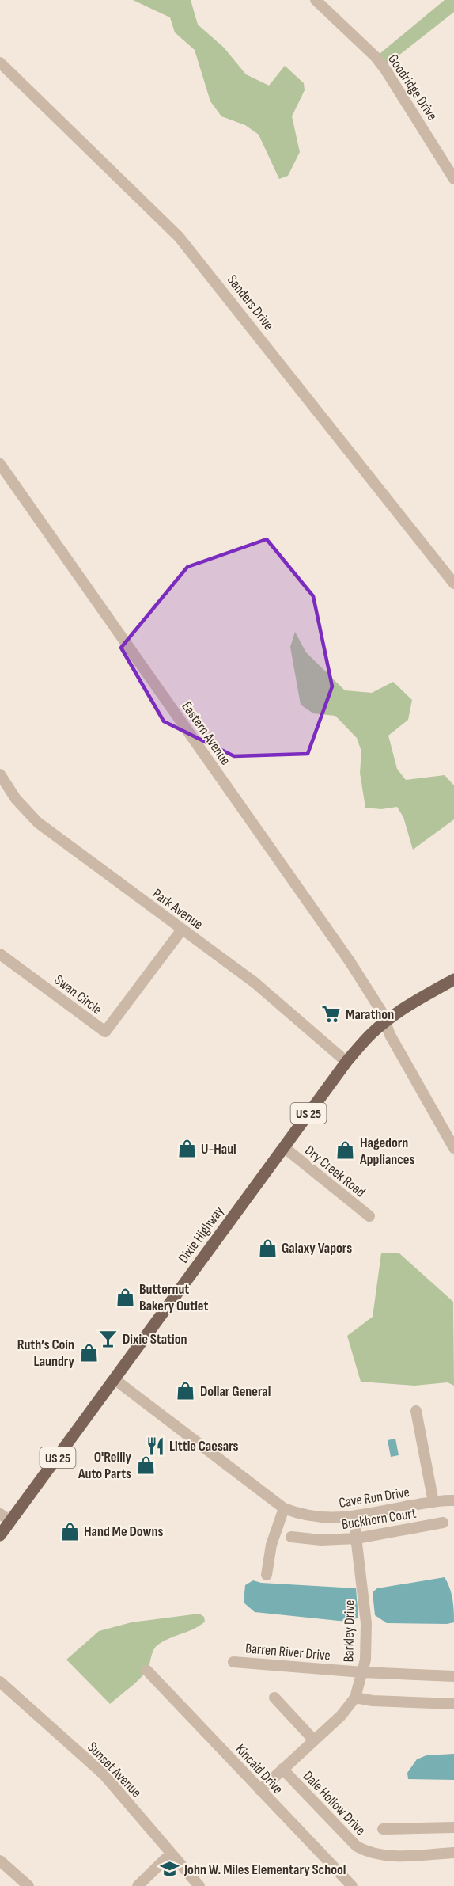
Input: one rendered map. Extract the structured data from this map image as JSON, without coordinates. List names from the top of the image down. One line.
{"streets":{"main road":["US 25","Dixie Highway"],"street":["Goodridge Drive","Sanders Drive","Eastern Avenue","Park Avenue","Swan Circle","Dry Creek Road","Cave Run Drive","Buckhorn Court","Barkley Drive","Barren River Drive","Kincaid Drive","Sunset Avenue","Dale Hollow Drive"]},"crossings":[["Eastern Avenue","Dixie Highway"],["Park Avenue","Swan Circle"],["Park Avenue","Dixie Highway"],["Dry Creek Road","Dixie Highway"],["Dixie Highway","Cave Run Drive"],["Cave Run Drive","Barkley Drive"],["Buckhorn Court","Barkley Drive"],["Barkley Drive","Barren River Drive"],["Barkley Drive","Kincaid Drive"],["Barkley Drive","Dale Hollow Drive"]],"places":{"supermarket":["Marathon"],"shop":["U-Haul","Hagedorn Appliances","Galaxy Vapors","Butternut Bakery Outlet","Ruth’s Coin Laundry","Dollar General","O'Reilly Auto Parts","Hand Me Downs"],"bar":["Dixie Station"],"restaurant":["Little Caesars"],"school or university":["John W. Miles Elementary School"]}}
